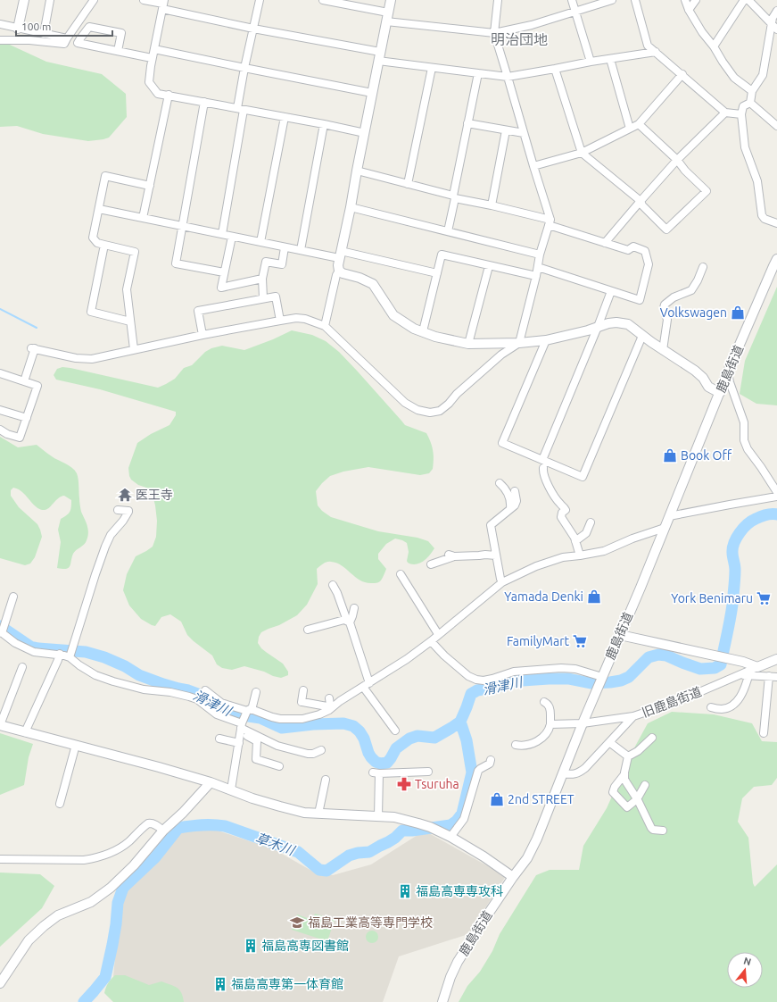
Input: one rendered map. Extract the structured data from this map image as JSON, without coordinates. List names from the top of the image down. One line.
{"streets":{"street":["鹿島街道","旧鹿島街道"]},"crossings":[["鹿島街道","旧鹿島街道"]],"districts":["明治団地"],"water":["滑津川","草木川"],"places":{"shop":["Volkswagen","Book Off","Yamada Denki","2nd STREET"],"temple":["医王寺"],"supermarket":["York Benimaru","FamilyMart"],"pharmacy":["Tsuruha"],"building":["福島高専専攻科","福島高専図書館","福島高専第一体育館"],"school or university":["福島工業高等専門学校"]},"scale_bar":"100 m","north":"top"}
